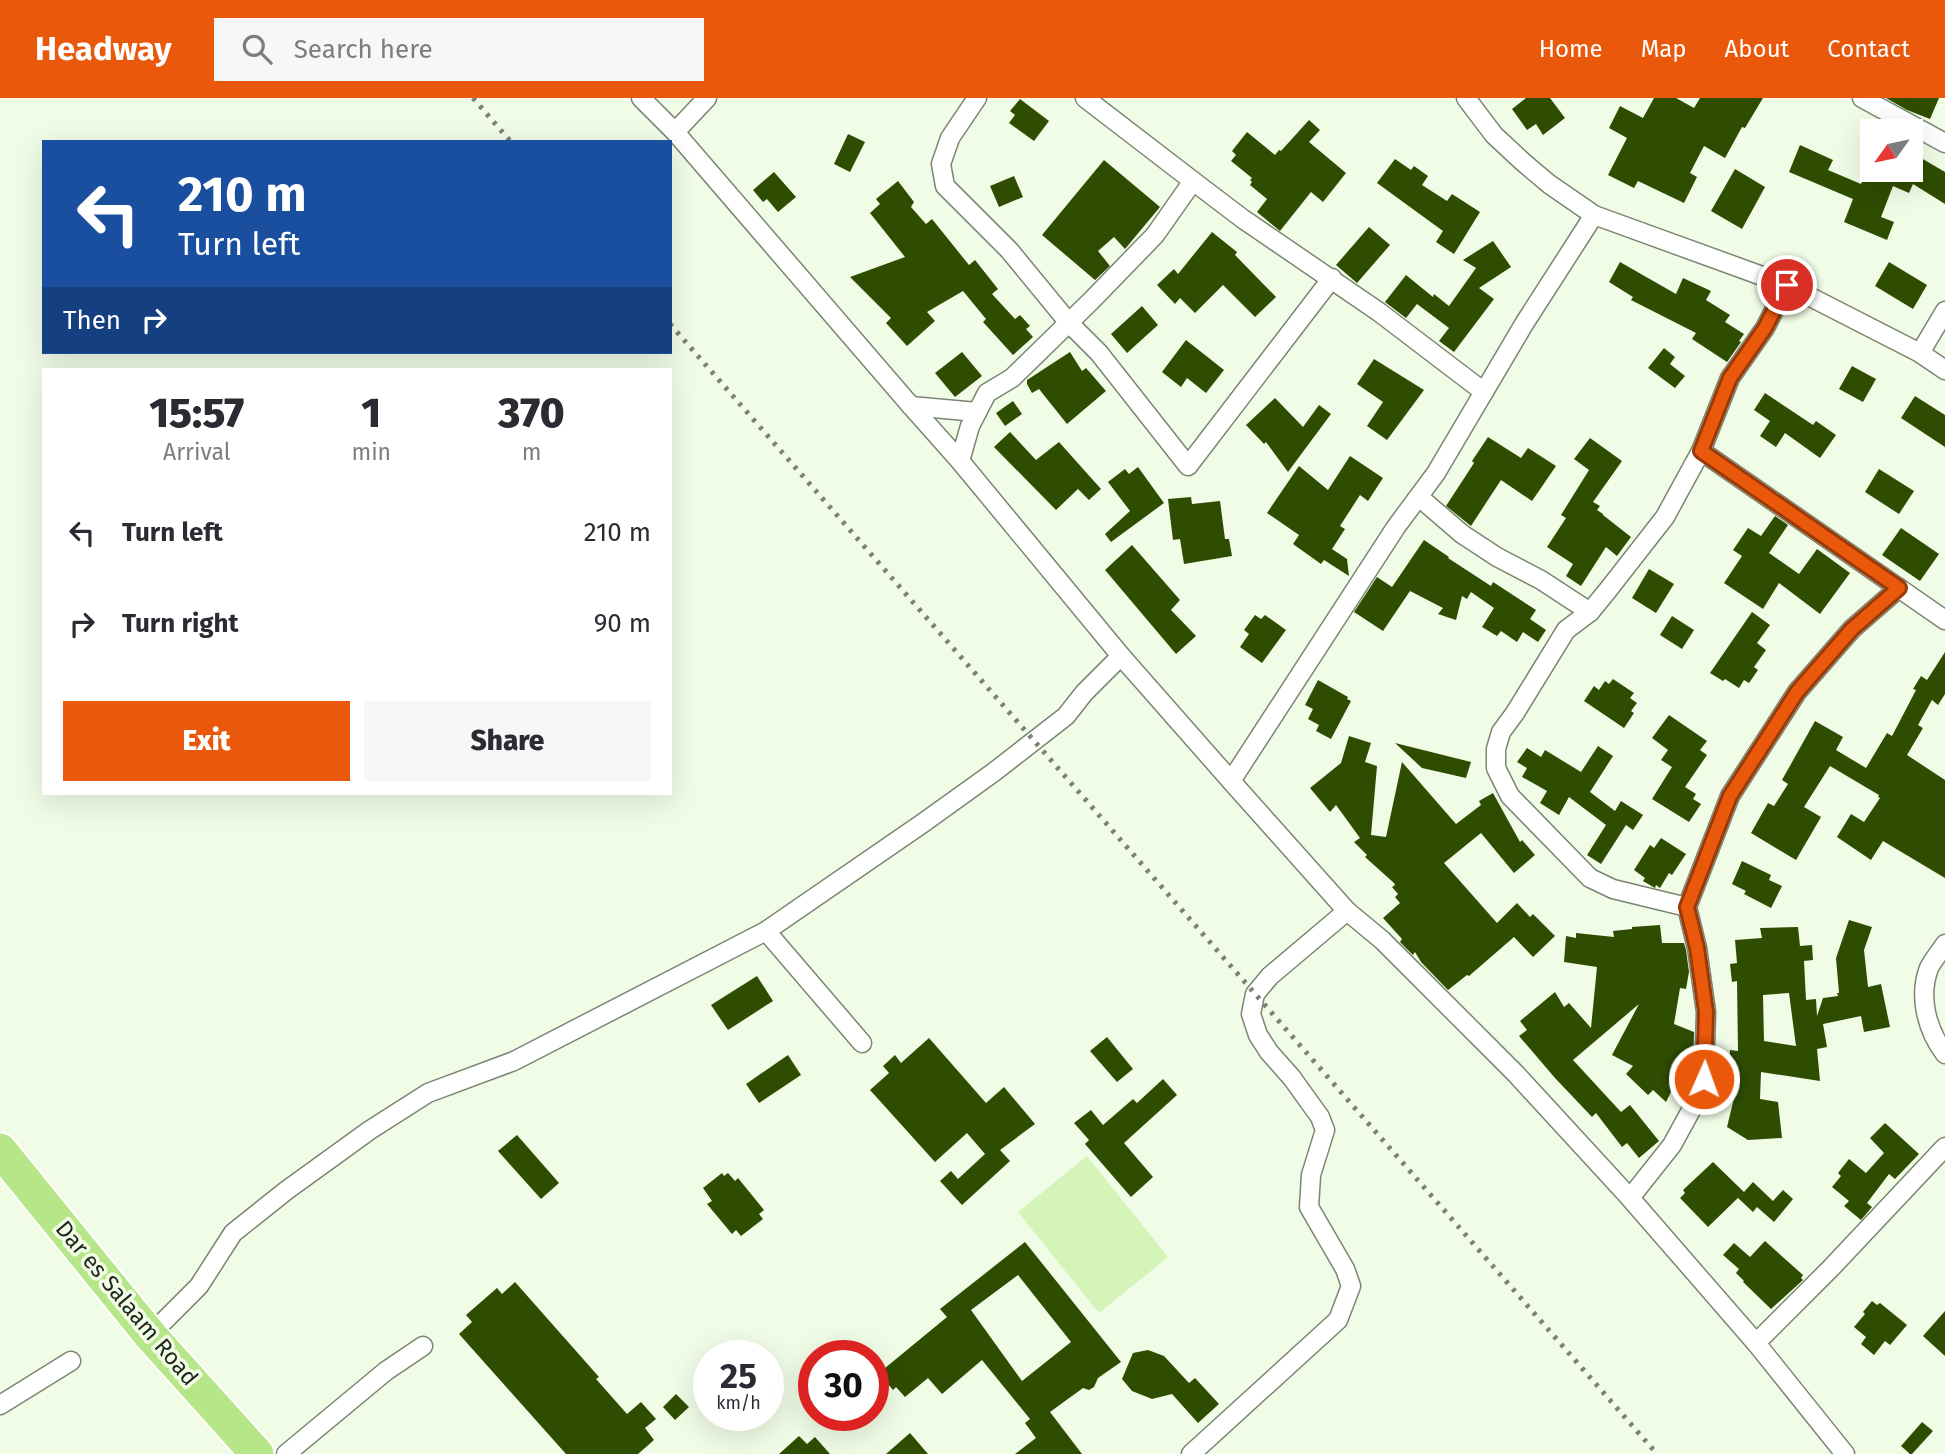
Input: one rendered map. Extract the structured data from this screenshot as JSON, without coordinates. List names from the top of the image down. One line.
{"streets":{"highway":["Dar es Salaam Road"]},"north":"bottom left","page":{"header":"Headway","search":"Search here","nav":["Home","Map","About","Contact"],"turn":["210 m","Turn left"],"then":"Then","eta":["15:57","Arrival","1","min","370","m"],"list":[{"name":"Turn left","value":"210 m"},{"name":"Turn right","value":"90 m"}],"buttons":["Exit","Share"],"speed":"25 km/h","limit":"30"}}
